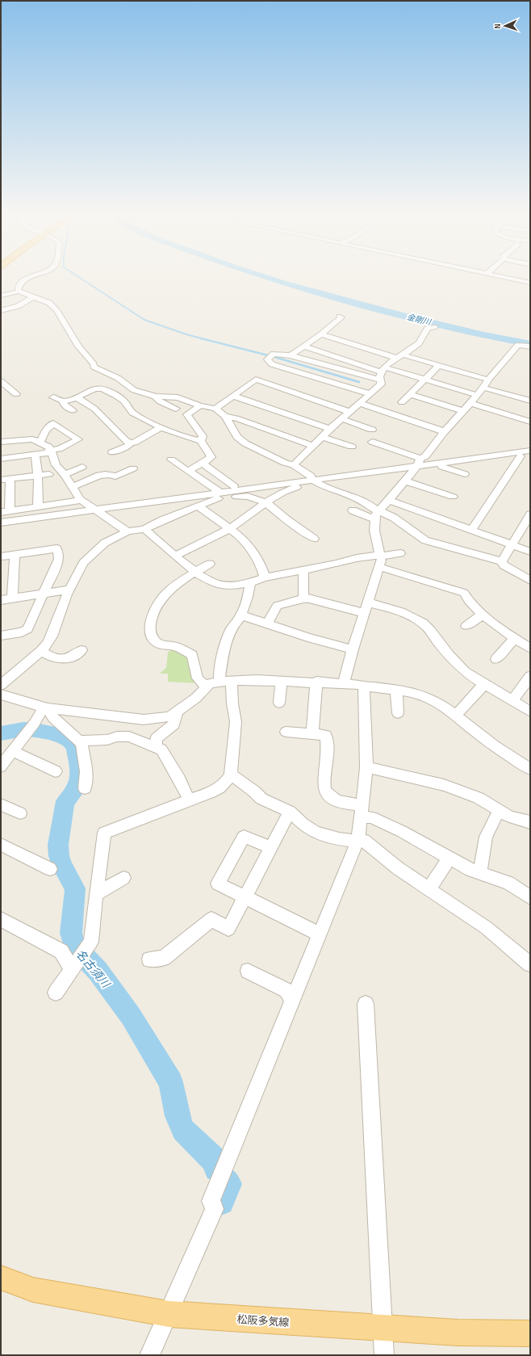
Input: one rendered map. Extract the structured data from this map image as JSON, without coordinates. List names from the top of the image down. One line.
{"streets":{"main road":["松阪多気線"]},"water":["金剛川","名古須川"],"north":"left"}
